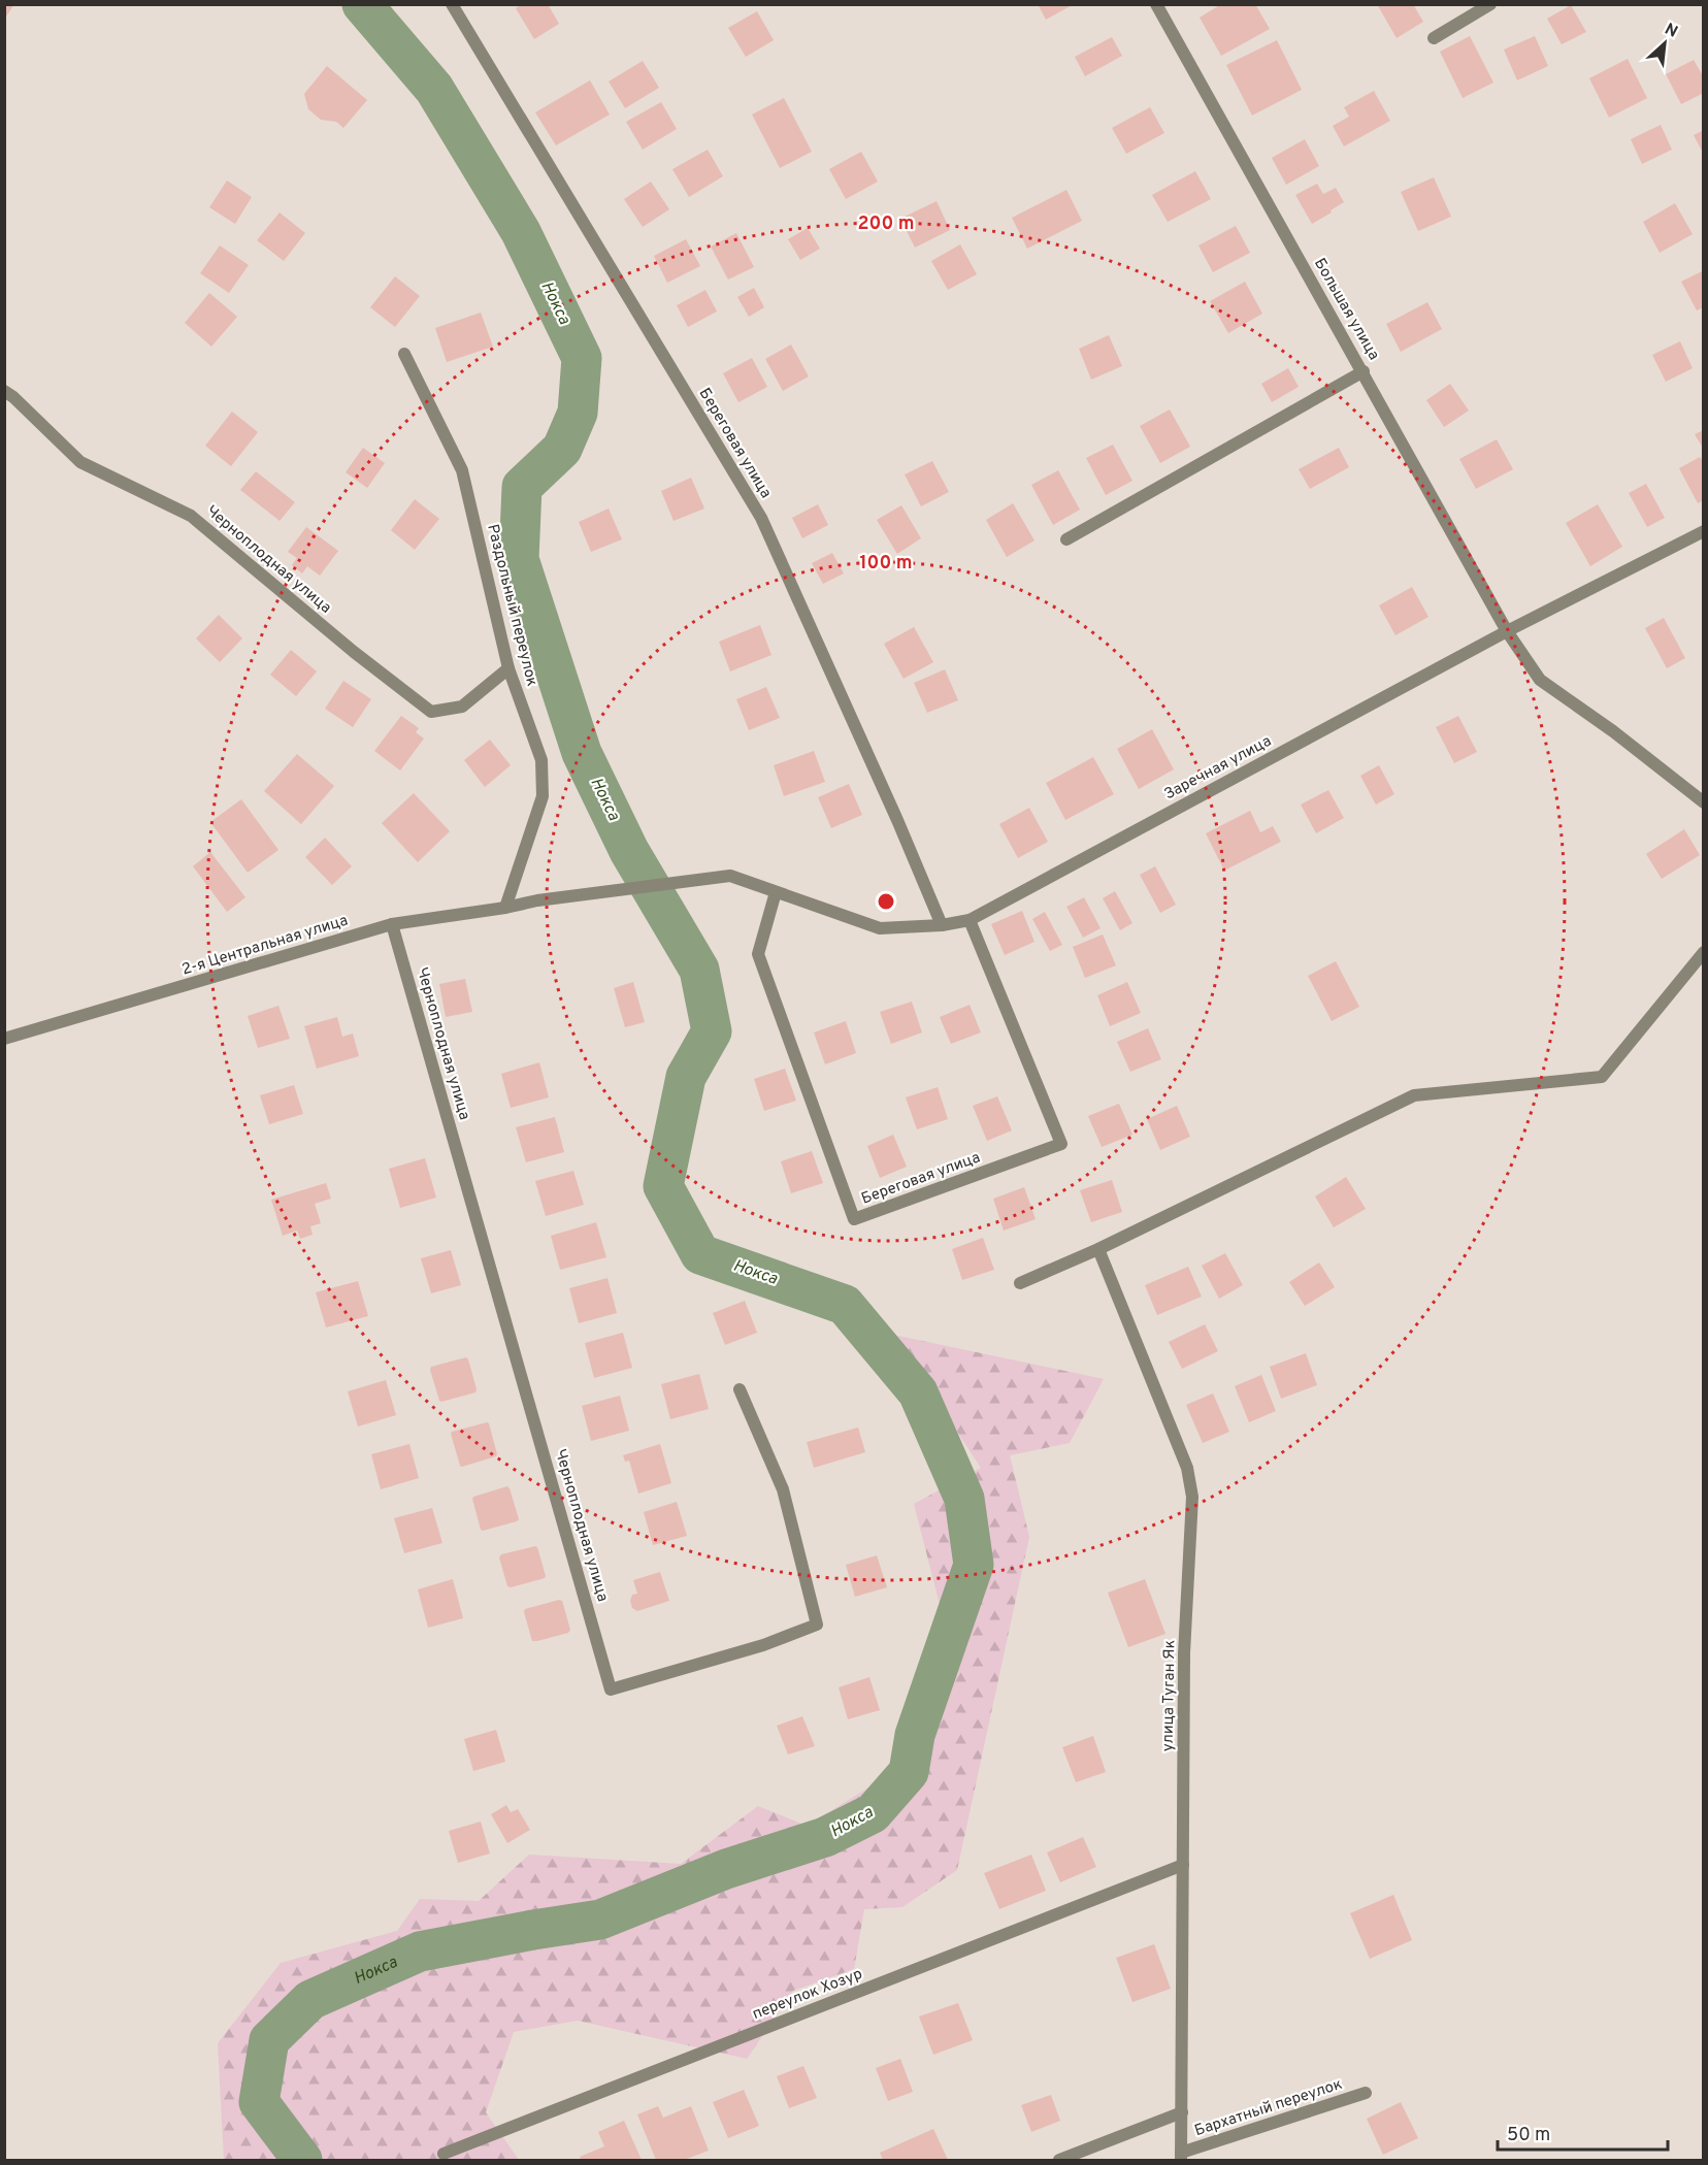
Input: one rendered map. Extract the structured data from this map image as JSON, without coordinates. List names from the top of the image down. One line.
{"streets":{"street":["Большая улица","Береговая улица","Черноплодная улица","Раздольный переулок","Заречная улица","2-я Центральная улица","улица Туган Як","переулок Хозур","Бархатный переулок"]},"crossings":[["Большая улица","Заречная улица"],["Береговая улица","Заречная улица"],["Черноплодная улица","Раздольный переулок"],["Черноплодная улица","2-я Центральная улица"],["Раздольный переулок","2-я Центральная улица"],["Заречная улица","2-я Центральная улица"],["улица Туган Як","переулок Хозур"],["улица Туган Як","Бархатный переулок"]],"water":["Нокса"],"scale_bar":"50 m","north":"top right","rings":["200 m","100 m"]}
